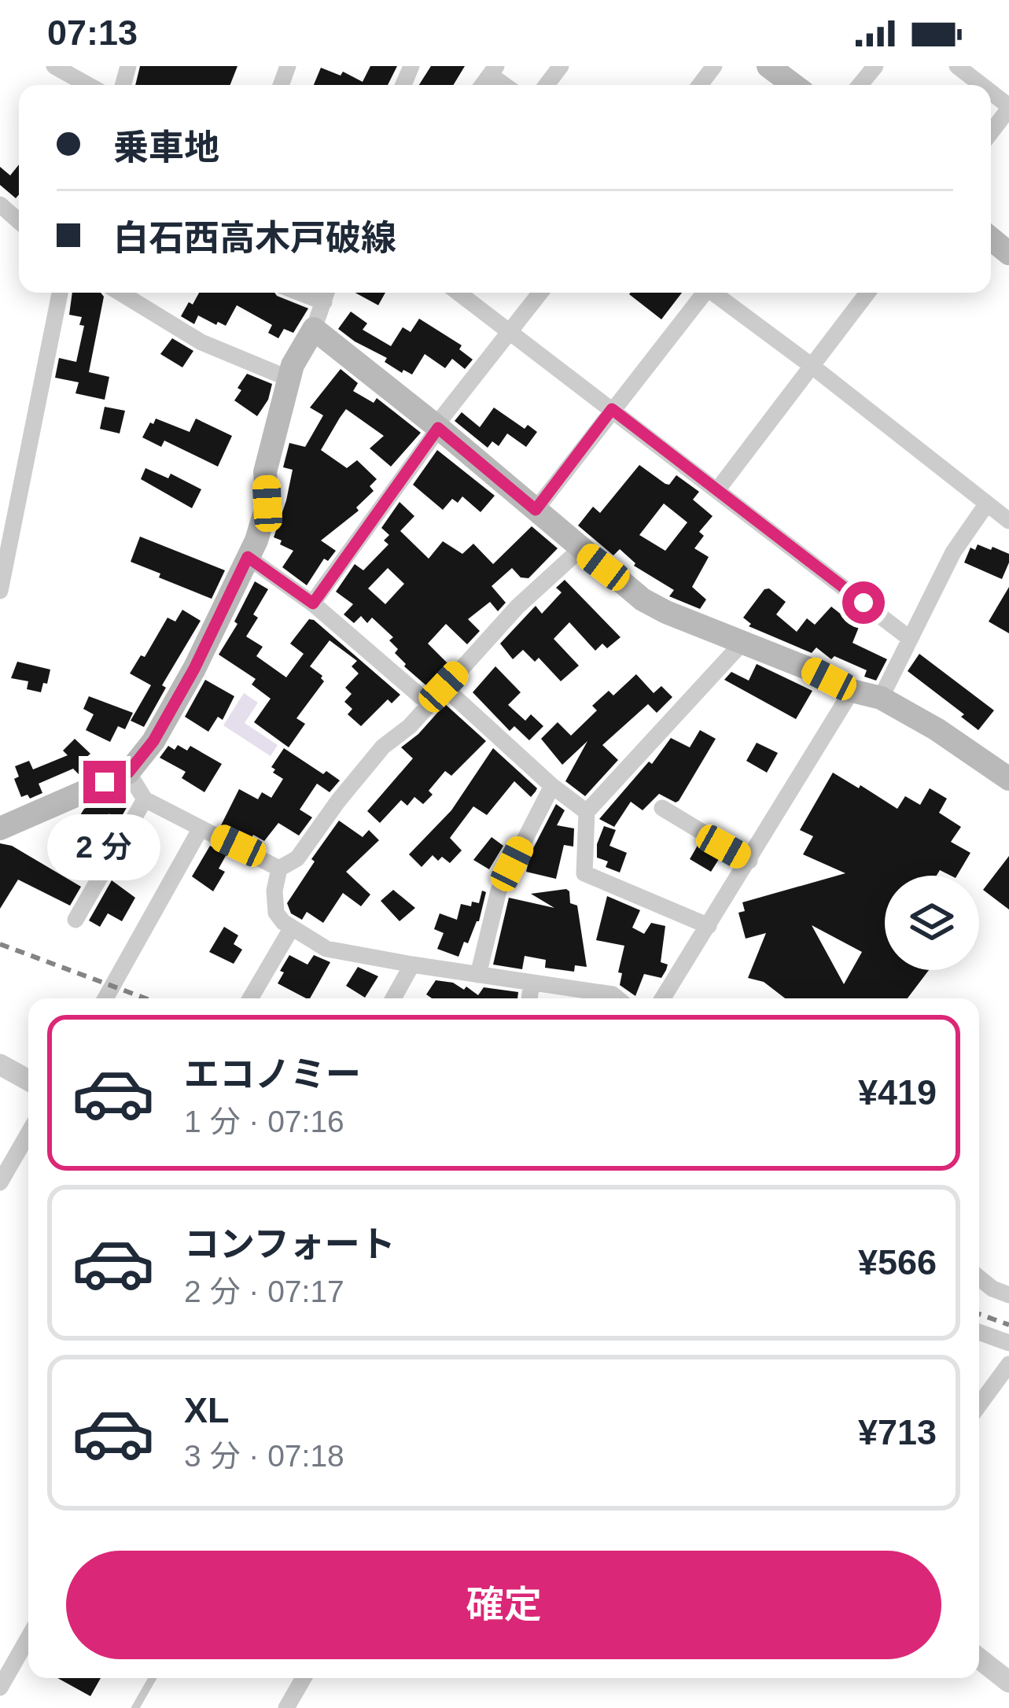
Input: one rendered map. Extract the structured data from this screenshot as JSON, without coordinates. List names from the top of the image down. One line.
{"page":{"status":"07:13","banner":["乗車地","白石西高木戸破線"],"bubble":"2 分","list":[{"name":"エコノミー","note":"1 分 · 07:16","value":"¥419"},{"name":"コンフォート","note":"2 分 · 07:17","value":"¥566"},{"name":"XL","note":"3 分 · 07:18","value":"¥713"}],"buttons":"確定"}}
